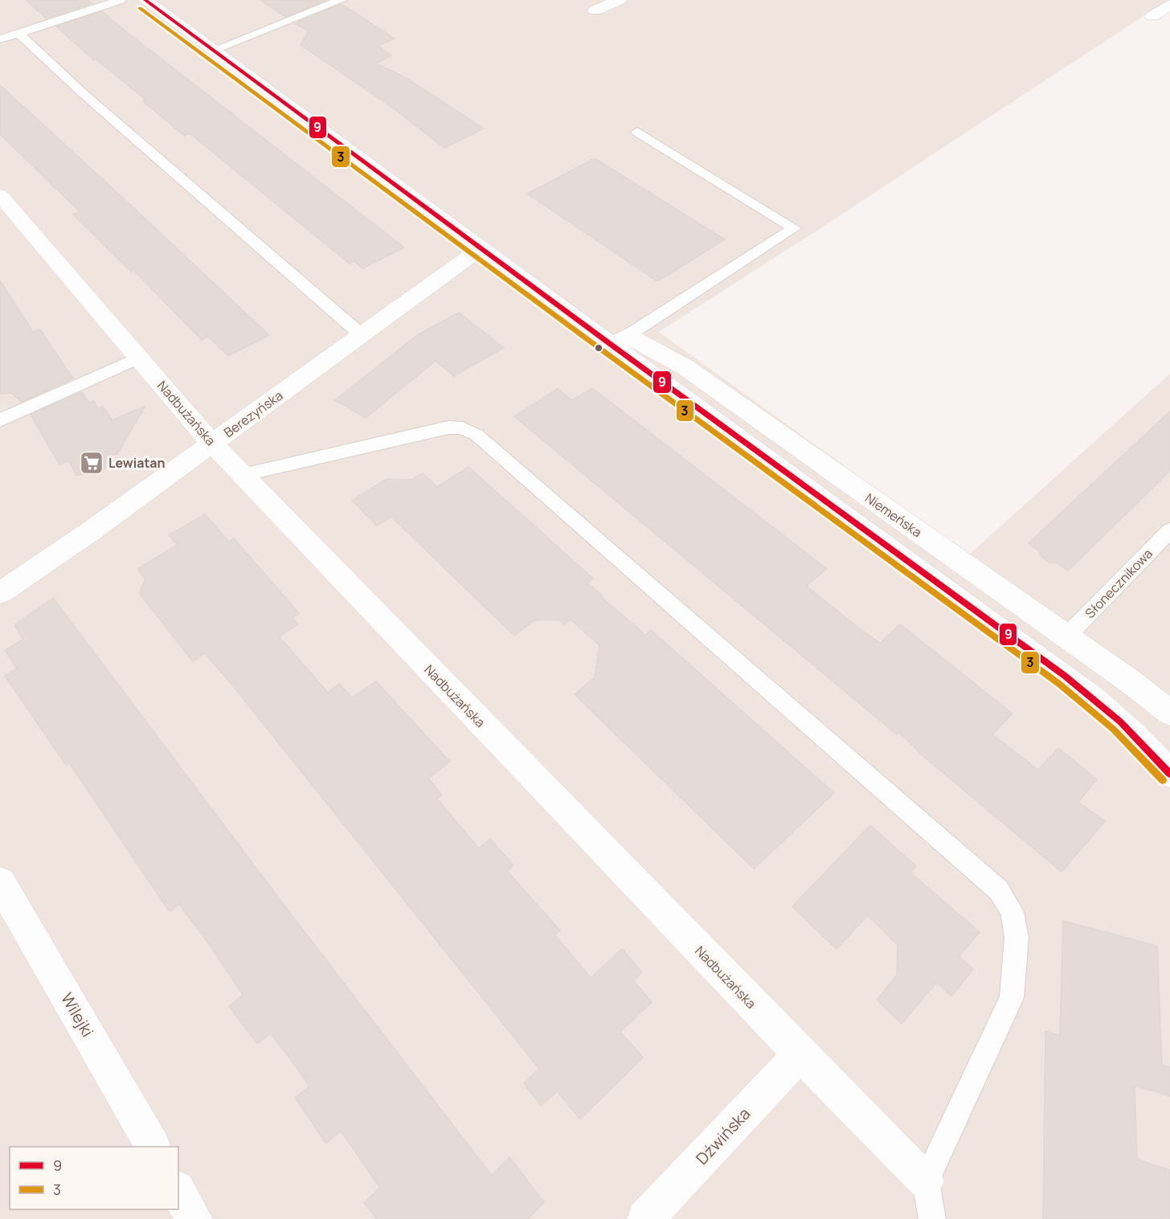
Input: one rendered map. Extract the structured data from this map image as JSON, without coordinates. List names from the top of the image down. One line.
{"streets":{"street":["Nadbużańska","Berezyńska","Niemeńska","Wilejki","Dźwińska"],"lane":["Słonecznikowa"]},"crossings":[["Nadbużańska","Berezyńska"],["Nadbużańska","Dźwińska"],["Berezyńska","Niemeńska"],["Niemeńska","Słonecznikowa"]],"places":{"supermarket":["Lewiatan"]},"lines":["transit line 9","transit line 3"],"legend":["9","3"]}
